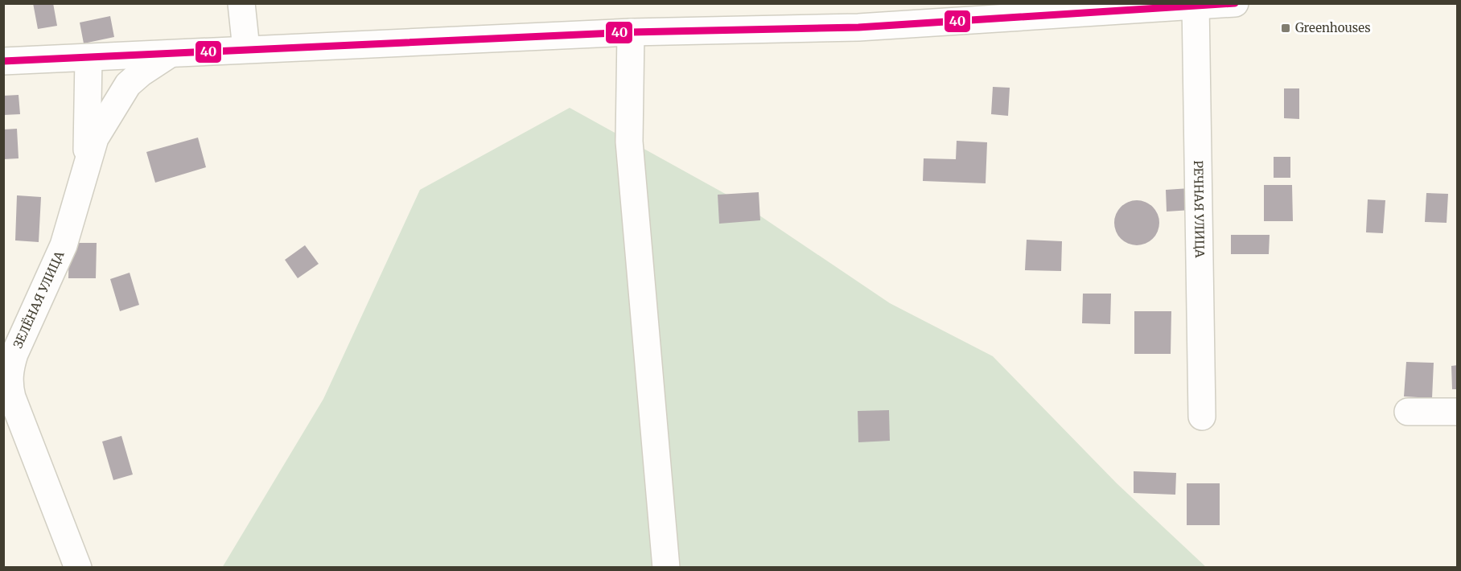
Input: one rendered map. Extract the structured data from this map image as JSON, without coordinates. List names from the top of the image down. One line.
{"streets":{"street":["РЕЧНАЯ УЛИЦА","ЗЕЛЁНАЯ УЛИЦА"]},"places":{"transit":["Greenhouses"]},"lines":["transit line 40"]}
